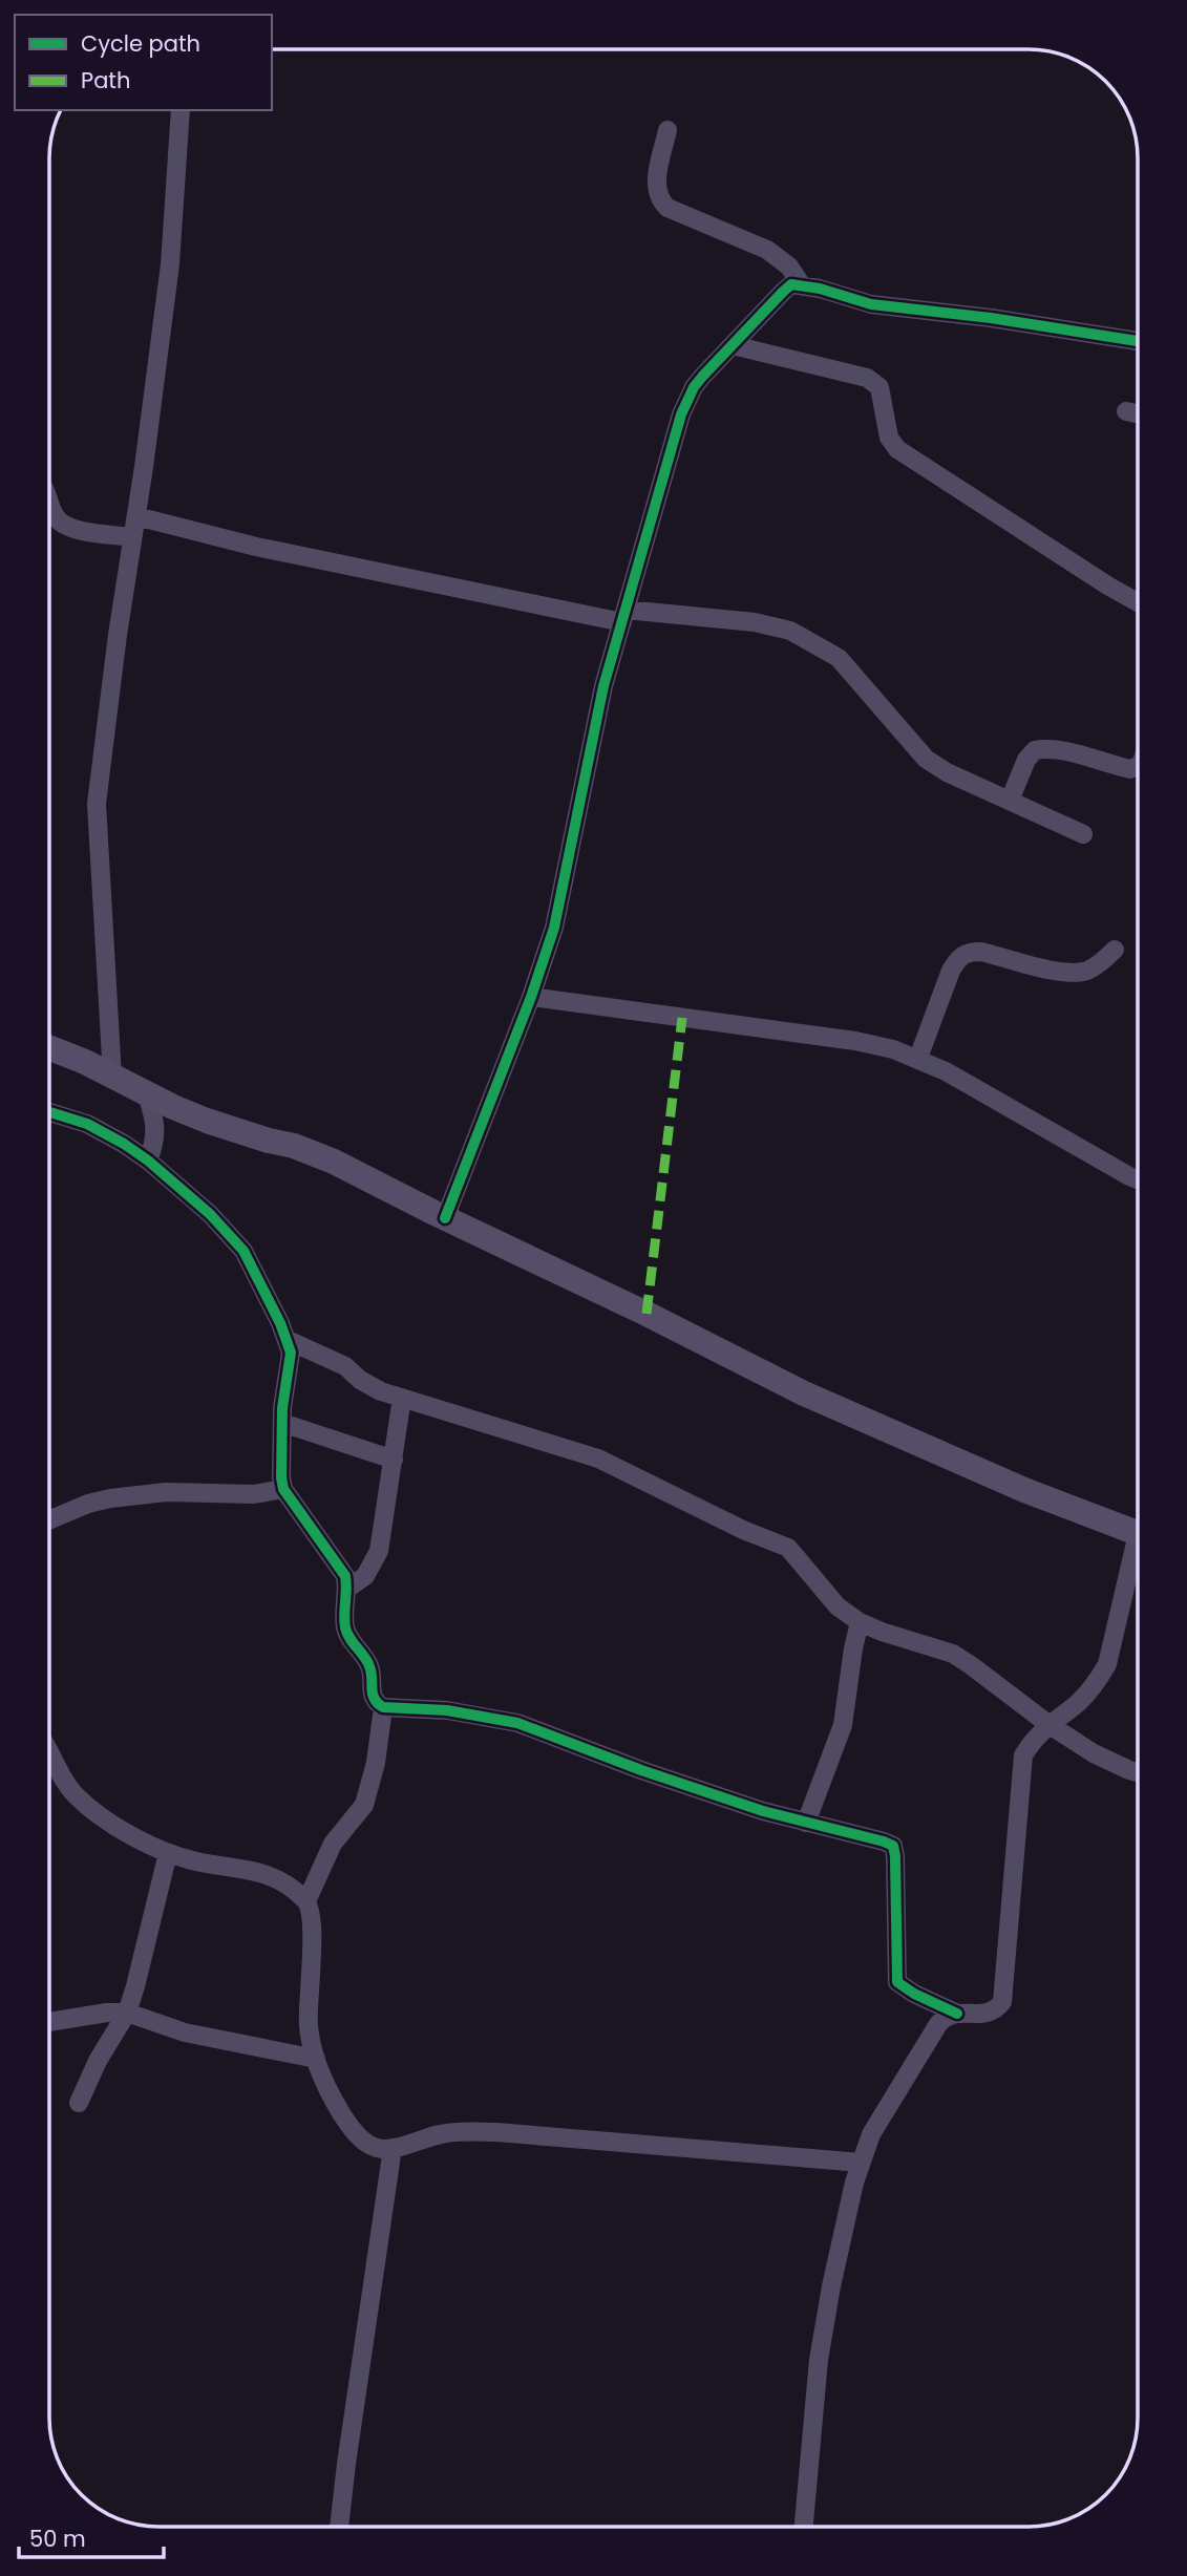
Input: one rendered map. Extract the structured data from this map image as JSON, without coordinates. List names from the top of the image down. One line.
{"legend":["Cycle path","Path"],"scale_bar":"50 m"}
